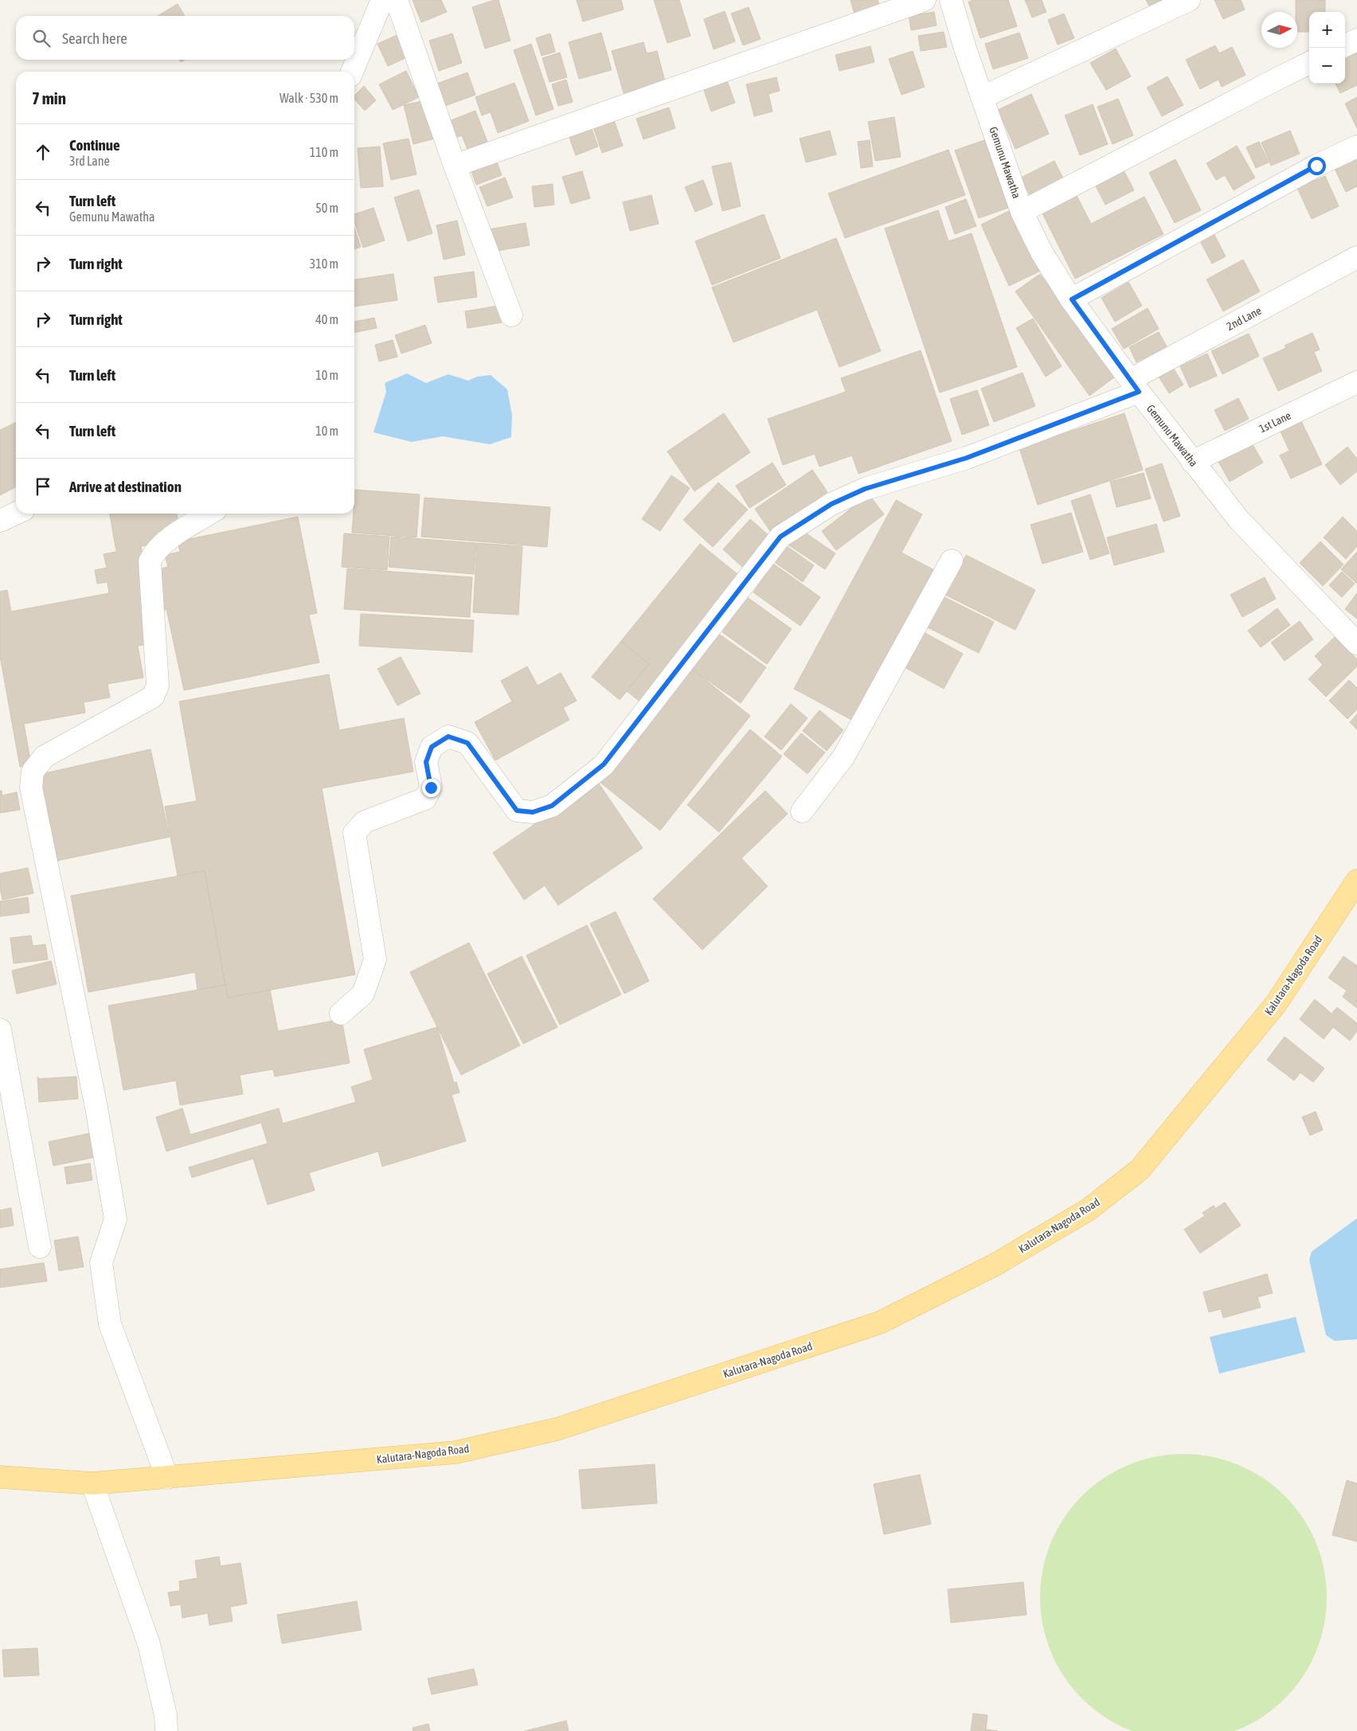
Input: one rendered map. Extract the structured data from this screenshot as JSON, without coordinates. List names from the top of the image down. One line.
{"streets":{"main road":["Kalutara-Nagoda Road"],"street":["Gemunu Mawatha","2nd Lane","1st Lane"]},"crossings":[["Gemunu Mawatha","2nd Lane"],["Gemunu Mawatha","1st Lane"]],"north":"right","page":{"map_buttons":["+","−"],"search":"Search here","heading":["7 min","Walk · 530 m"],"list":[["Continue","3rd Lane","110 m"],["Turn left","Gemunu Mawatha","50 m"],["Turn right","310 m"],["Turn right","40 m"],["Turn left","10 m"],["Turn left","10 m"],"Arrive at destination"]}}
